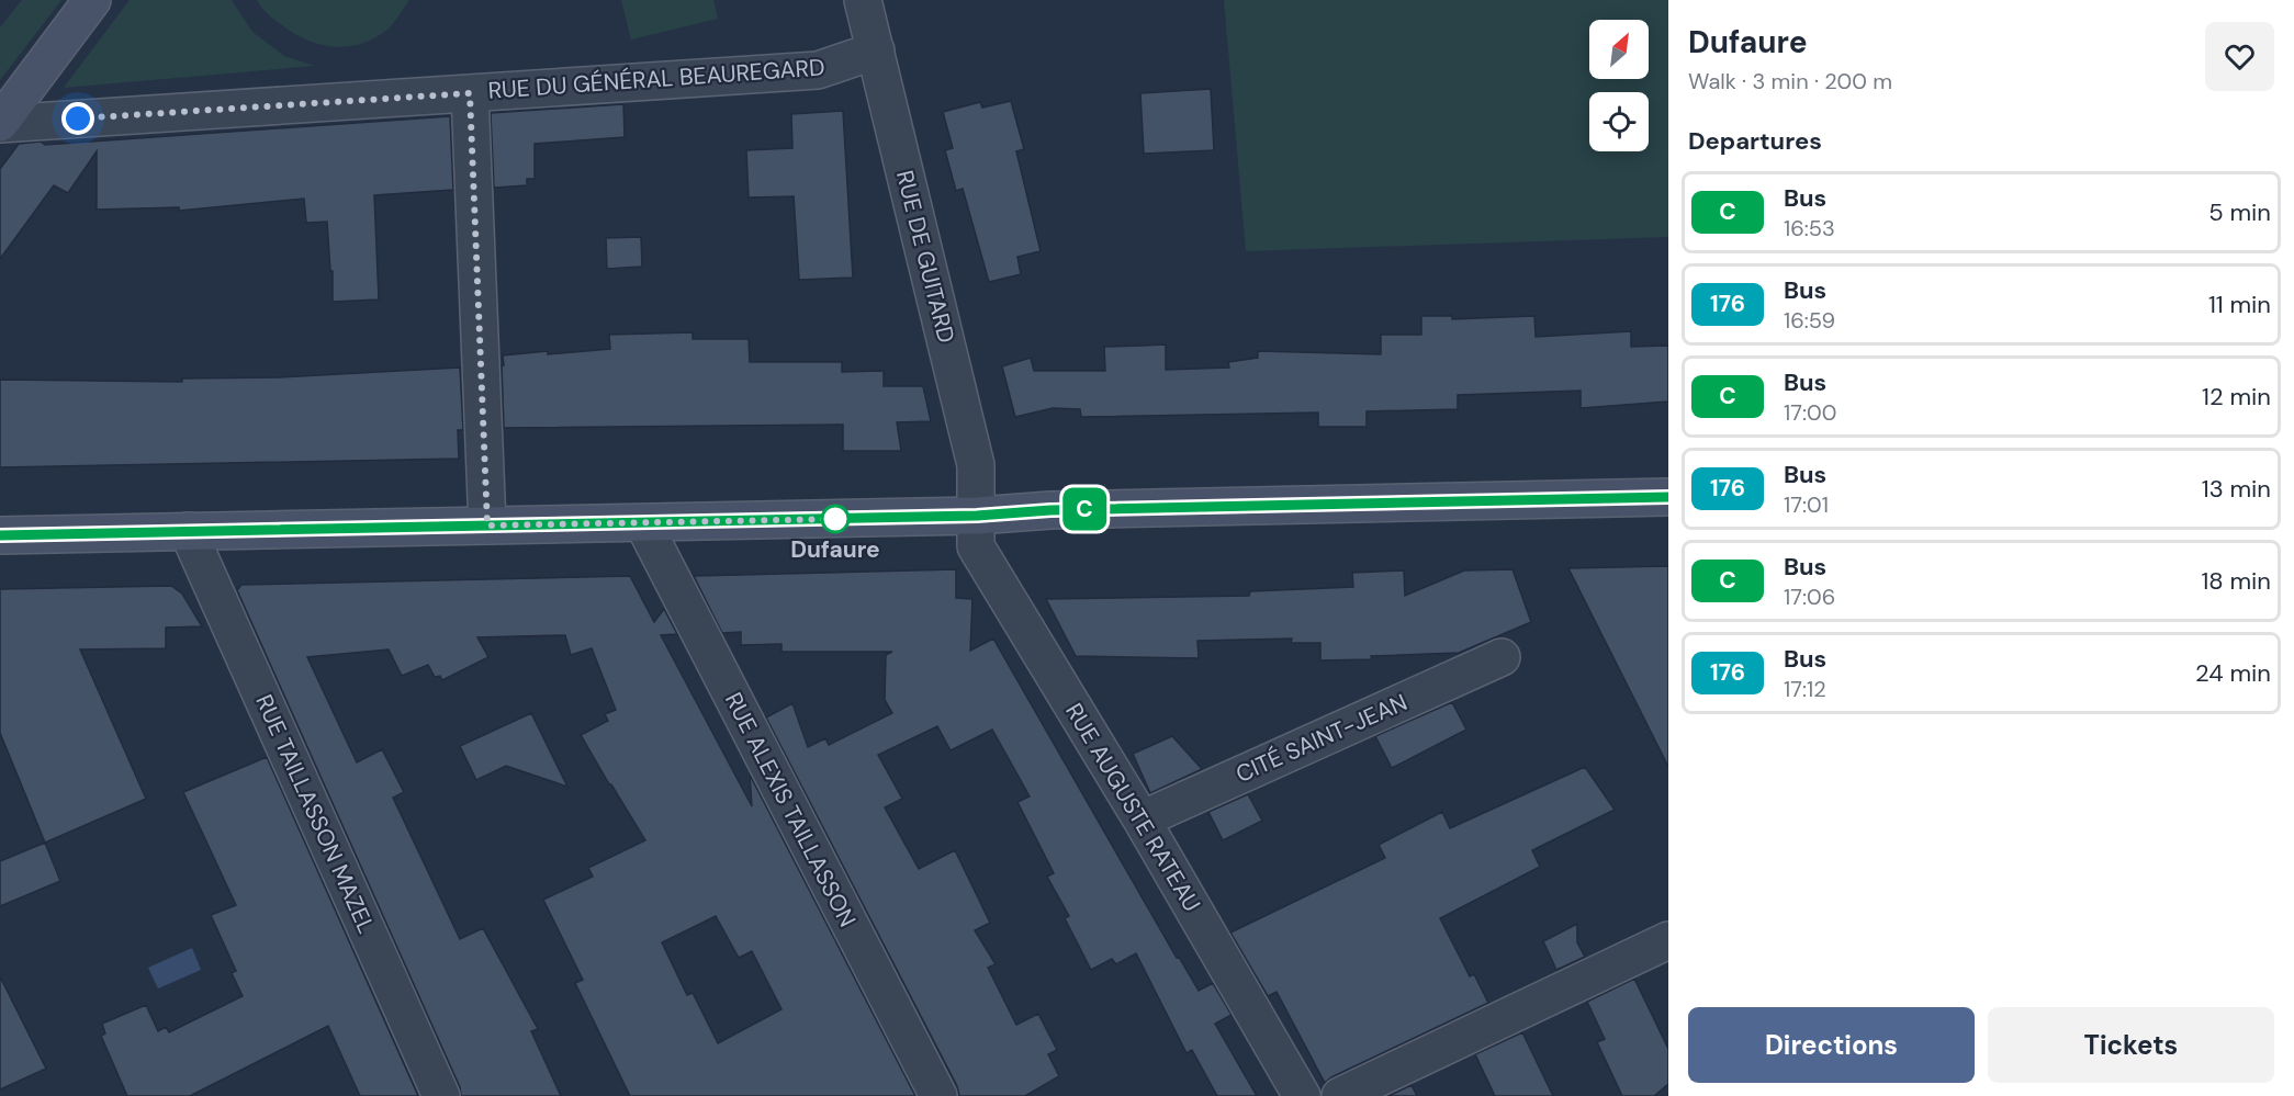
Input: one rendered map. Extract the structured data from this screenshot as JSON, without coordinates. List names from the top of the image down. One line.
{"streets":{"street":["RUE DU GÉNÉRAL BEAUREGARD","RUE DE GUITARD","CITÉ SAINT-JEAN","RUE AUGUSTE RATEAU","RUE ALEXIS TAILLASSON","RUE TAILLASSON MAZEL"]},"crossings":[["RUE DU GÉNÉRAL BEAUREGARD","RUE DE GUITARD"],["RUE DE GUITARD","RUE AUGUSTE RATEAU"],["CITÉ SAINT-JEAN","RUE AUGUSTE RATEAU"]],"places":["Dufaure"],"lines":["bus line C"],"north":"top right","page":{"on_map":"C","heading":[["Dufaure","Walk · 3 min · 200 m"],"Departures"],"list":[{"mark":"C","name":"Bus","note":"16:53","value":"5 min"},{"mark":"176","name":"Bus","note":"16:59","value":"11 min"},{"mark":"C","name":"Bus","note":"17:00","value":"12 min"},{"mark":"176","name":"Bus","note":"17:01","value":"13 min"},{"mark":"C","name":"Bus","note":"17:06","value":"18 min"},{"mark":"176","name":"Bus","note":"17:12","value":"24 min"}],"buttons":["Directions","Tickets"]}}
